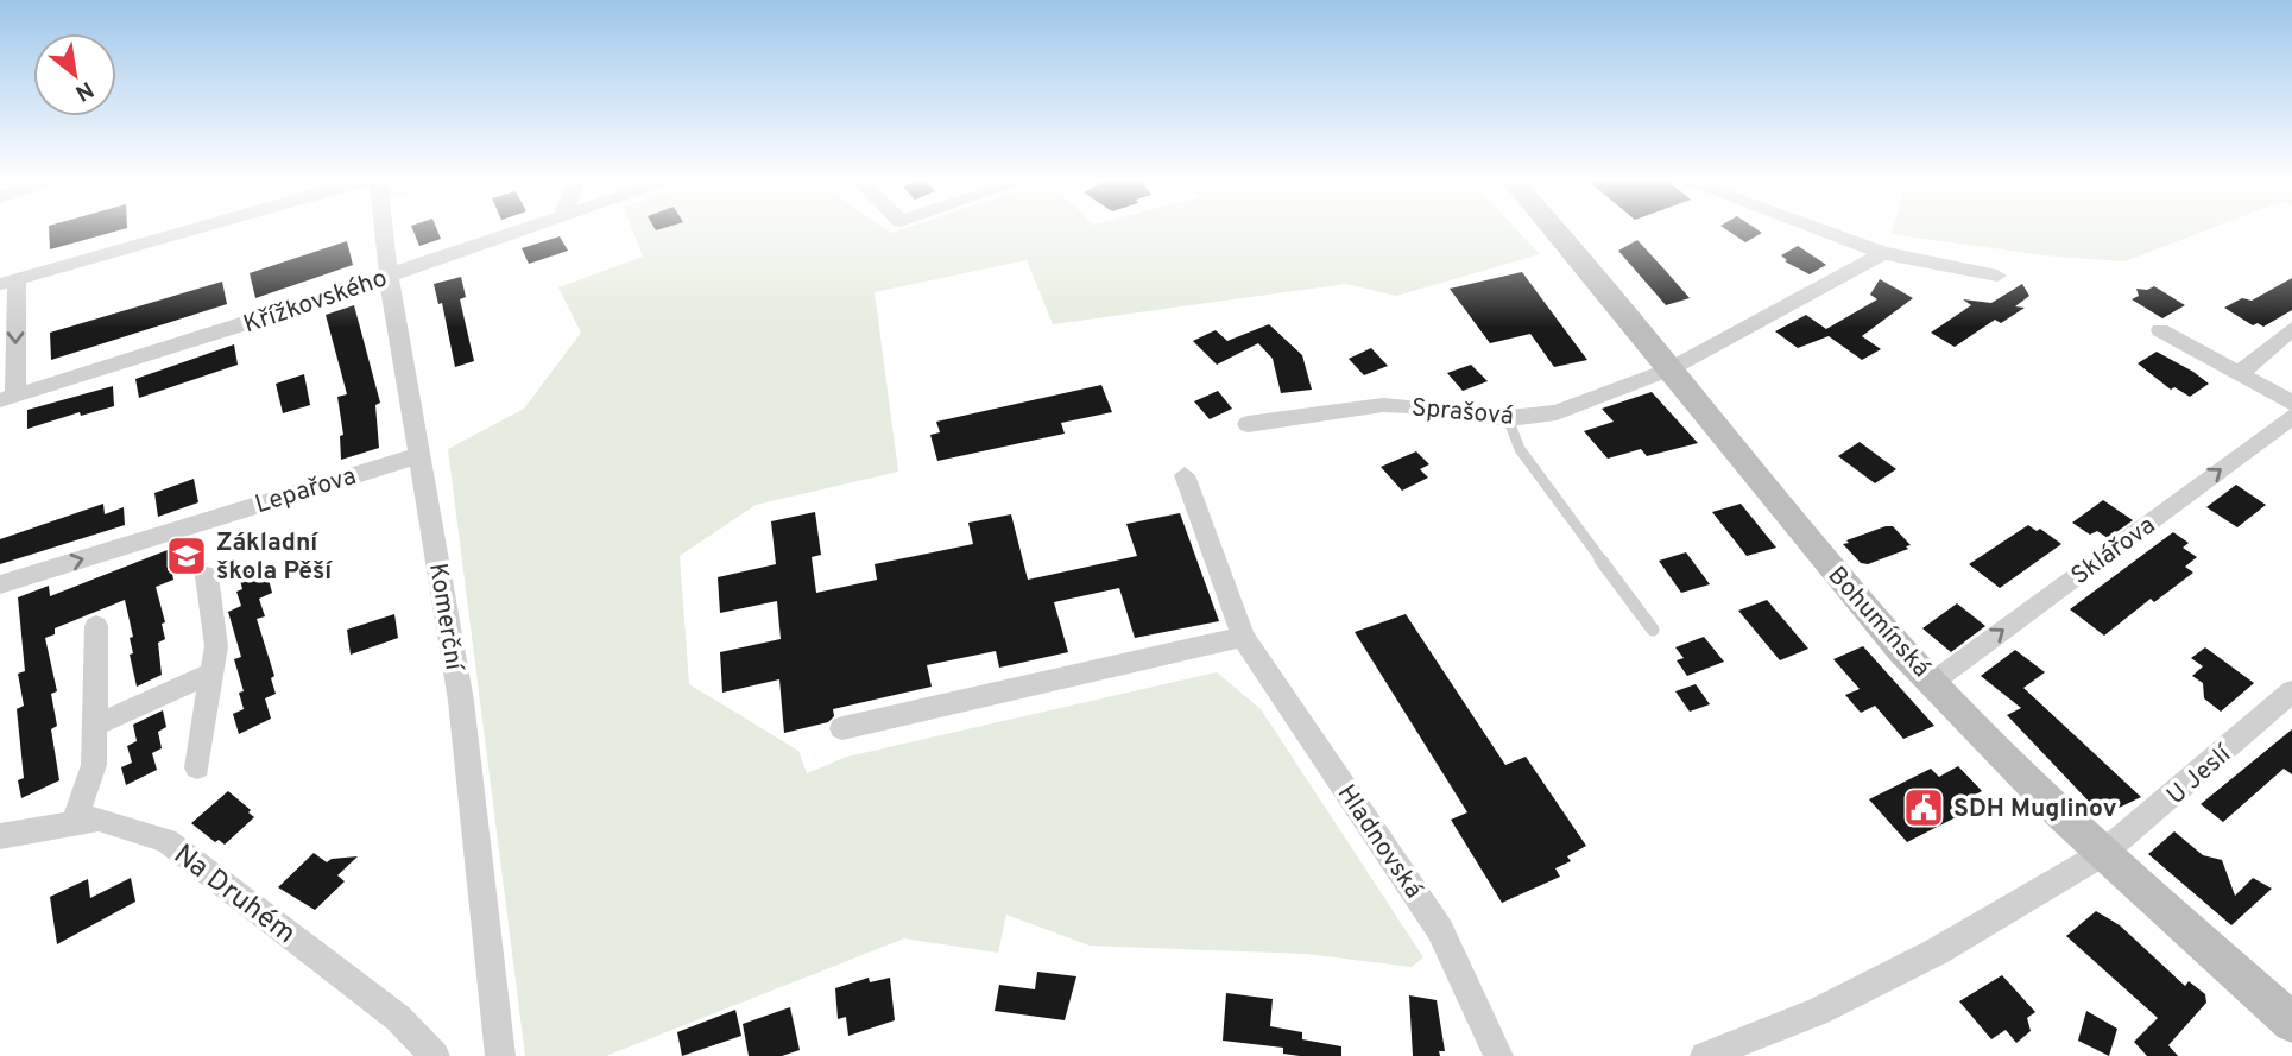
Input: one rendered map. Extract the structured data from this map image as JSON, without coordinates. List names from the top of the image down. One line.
{"streets":{"main road":["Bohumínská"],"street":["Křížkovského","Sprašová","Lepařova","Sklářova","Komerční","U Jeslí","Hladnovská","Na Druhém"]},"crossings":[["Křížkovského","Komerční"],["Sprašová","Bohumínská"],["Lepařova","Komerční"],["Sklářova","Bohumínská"],["Bohumínská","U Jeslí"]],"one_way":["Lepařova","Sklářova"],"places":{"school or university":["Základní škola Pěší"],"public building":["SDH Muglinov"]},"north":"bottom right"}
